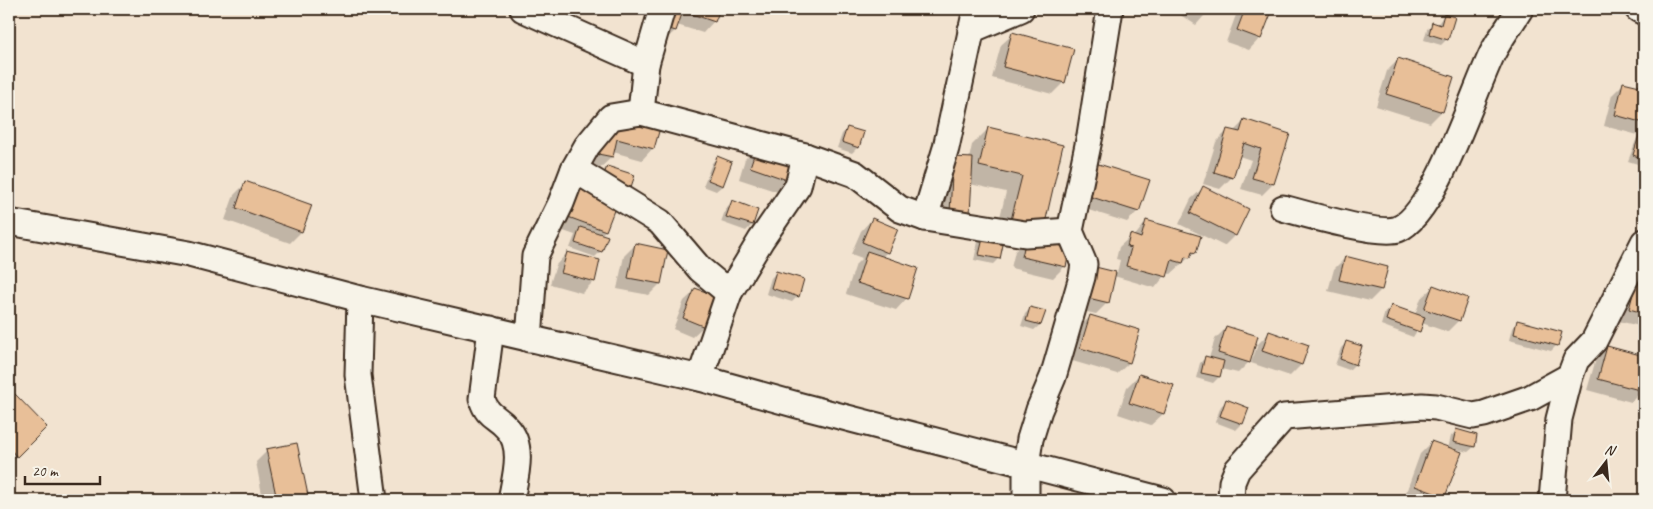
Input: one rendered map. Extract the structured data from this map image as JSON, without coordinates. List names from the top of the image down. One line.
{"scale_bar":"20 m","north":"top"}
